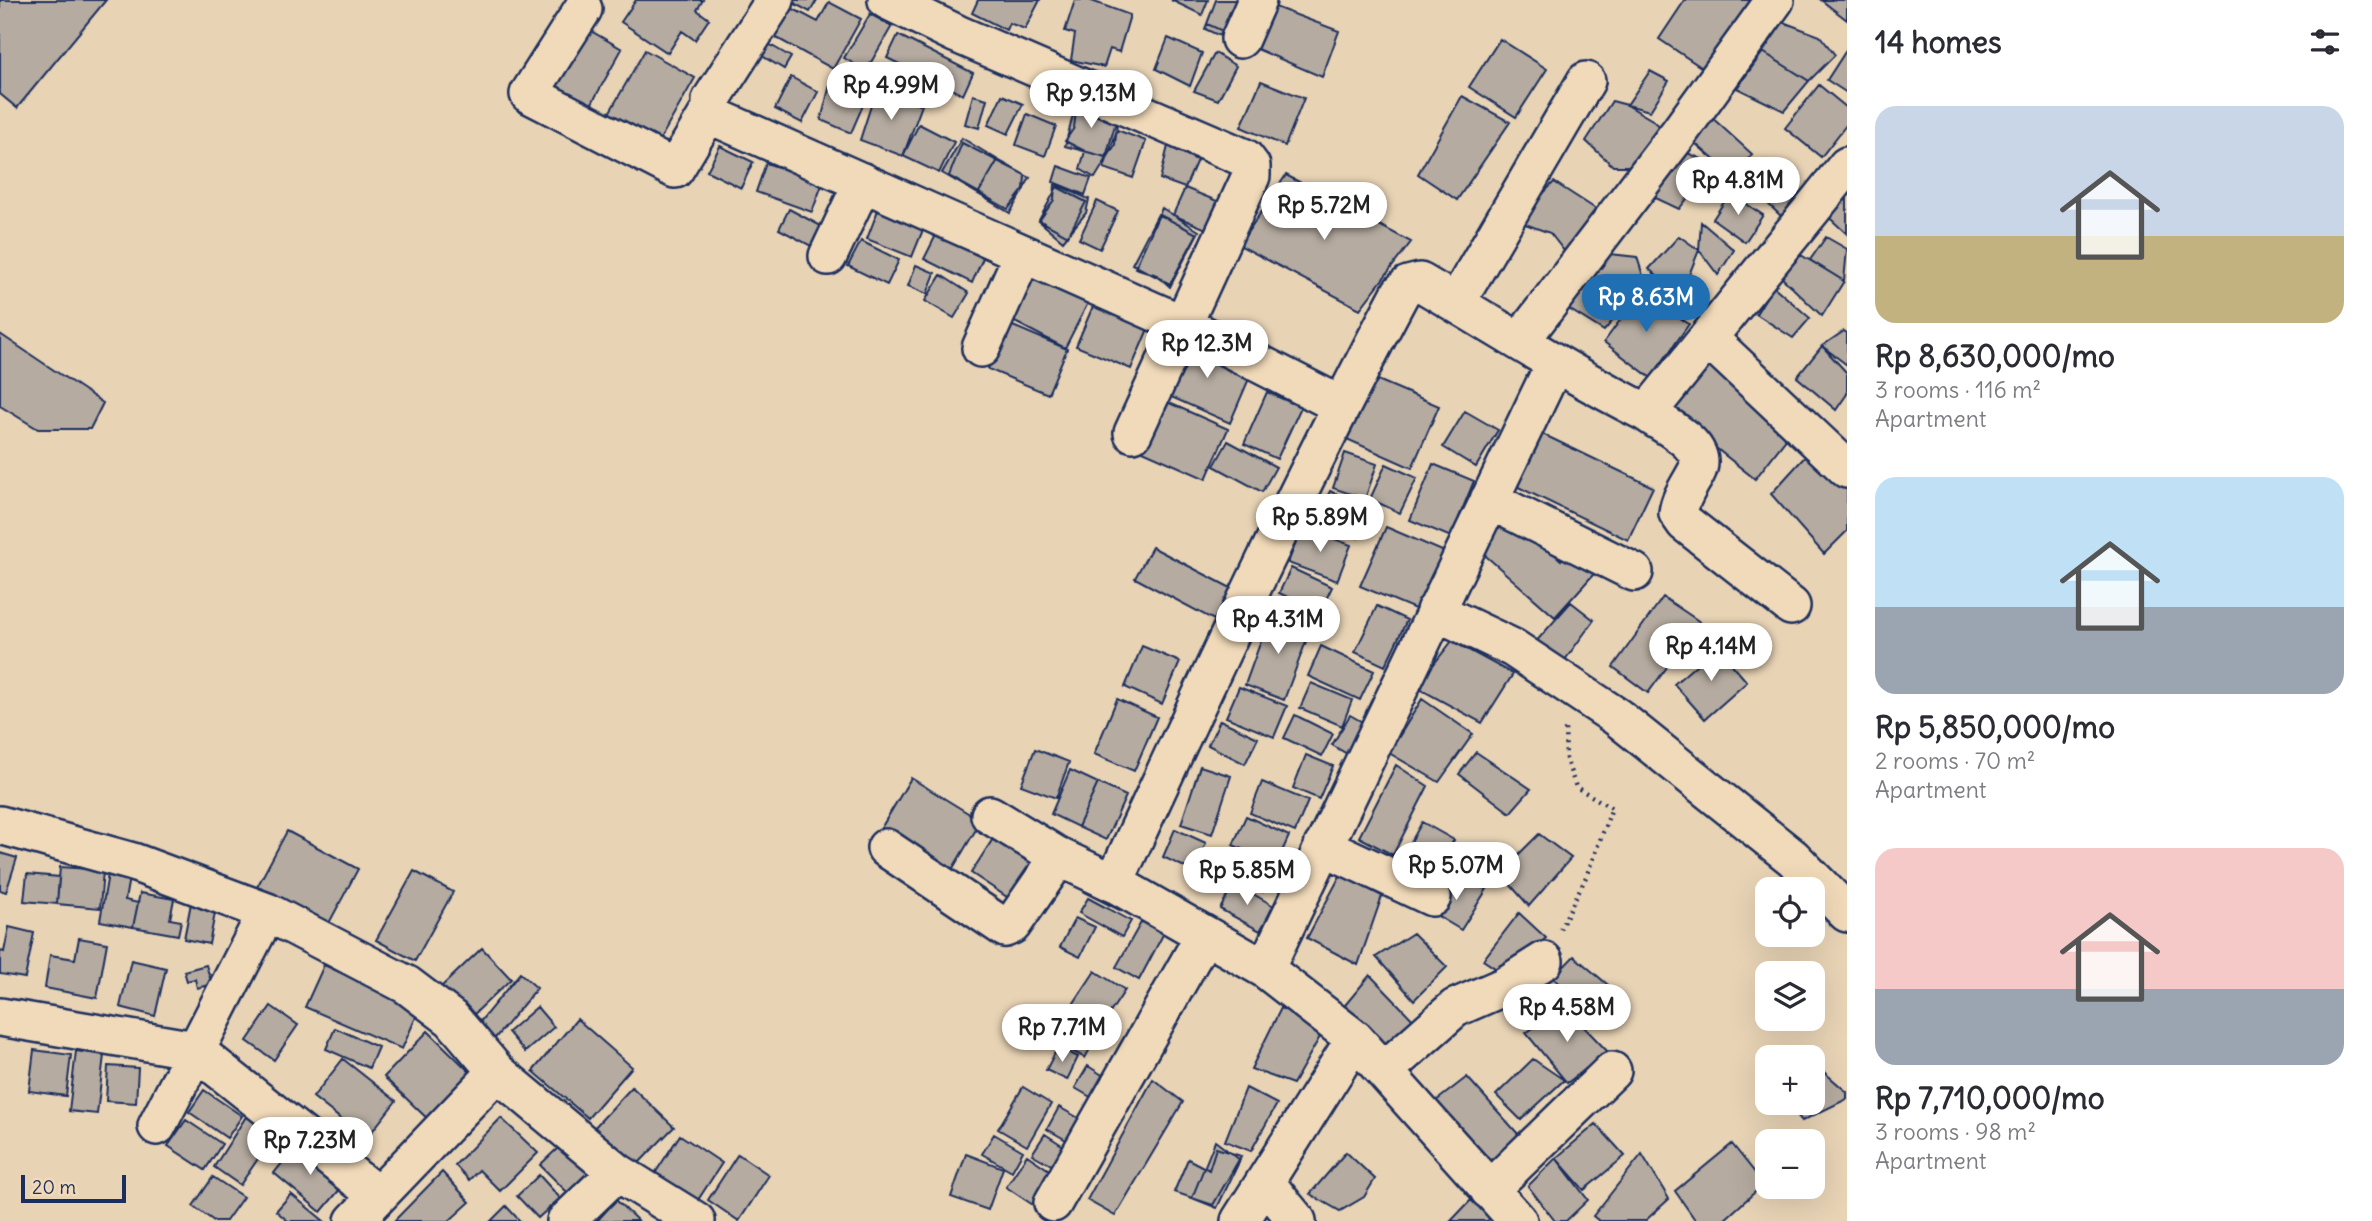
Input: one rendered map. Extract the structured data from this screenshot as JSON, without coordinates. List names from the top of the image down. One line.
{"scale_bar":"20 m","page":{"heading":"14 homes","price":["Rp 4.99M","Rp 9.13M","Rp 4.81M","Rp 5.72M","Rp 8.63M","Rp 12.3M","Rp 5.89M","Rp 4.31M","Rp 4.14M","Rp 5.07M","Rp 5.85M","Rp 4.58M","Rp 7.71M","Rp 7.23M"],"list":[{"name":"Rp 8,630,000/mo","note":"3 rooms · 116 m² · Apartment"},{"name":"Rp 5,850,000/mo","note":"2 rooms · 70 m² · Apartment"},{"name":"Rp 7,710,000/mo","note":"3 rooms · 98 m² · Apartment"}],"map_buttons":["+","−"],"scale":"20 m"}}
